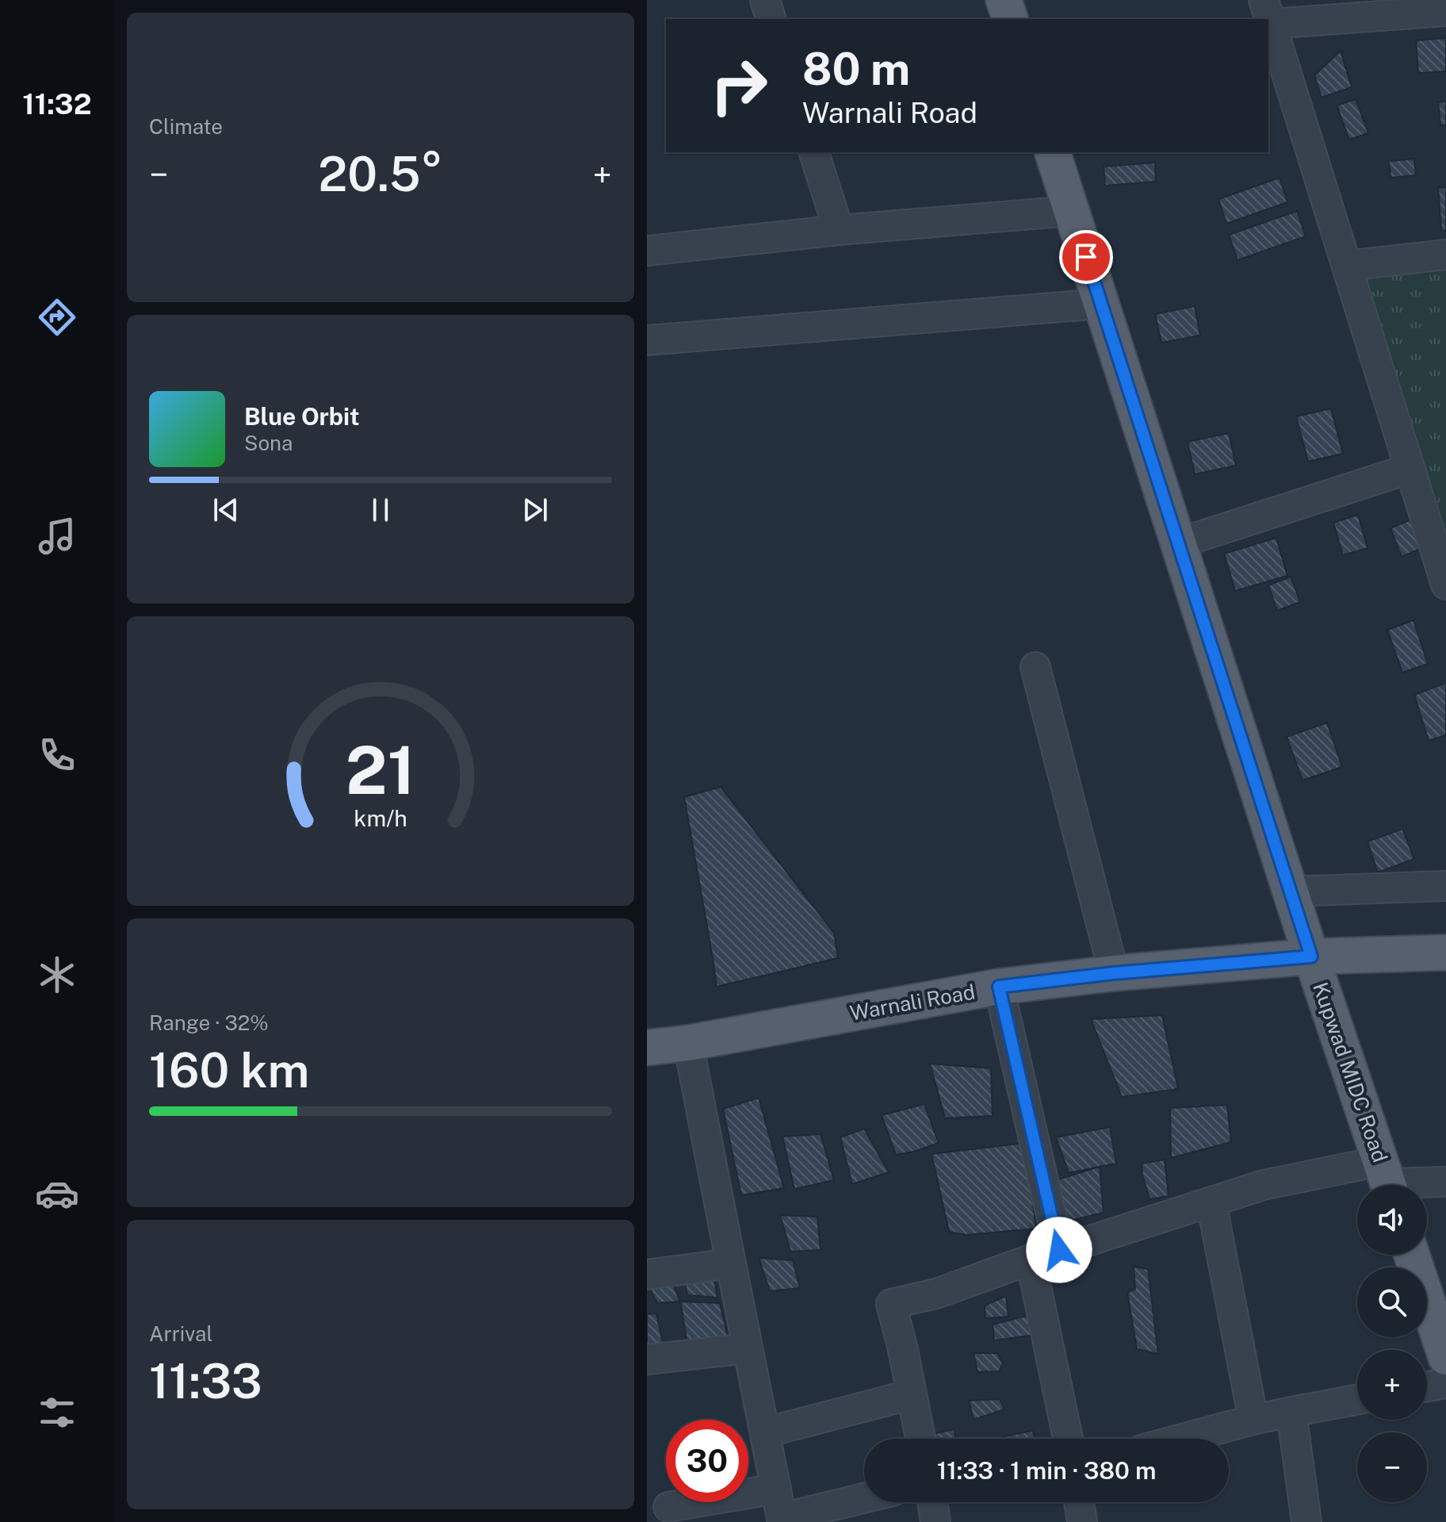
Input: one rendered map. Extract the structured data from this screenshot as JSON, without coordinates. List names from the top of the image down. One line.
{"streets":{"main road":["Warnali Road","Kupwad MIDC Road"]},"crossings":[["Warnali Road","Kupwad MIDC Road"]],"page":{"tabs":"11:32","tile":["Climate",["Range · 32%","160 km"],["Arrival","11:33"]],"turn":["80 m","Warnali Road"],"heat":["−","20.5°","+"],"song":["Blue Orbit","Sona"],"map_buttons":["+","−"],"limit":"30","trip":"11:33 · 1 min · 380 m","gauge":["21","km/h"]}}
